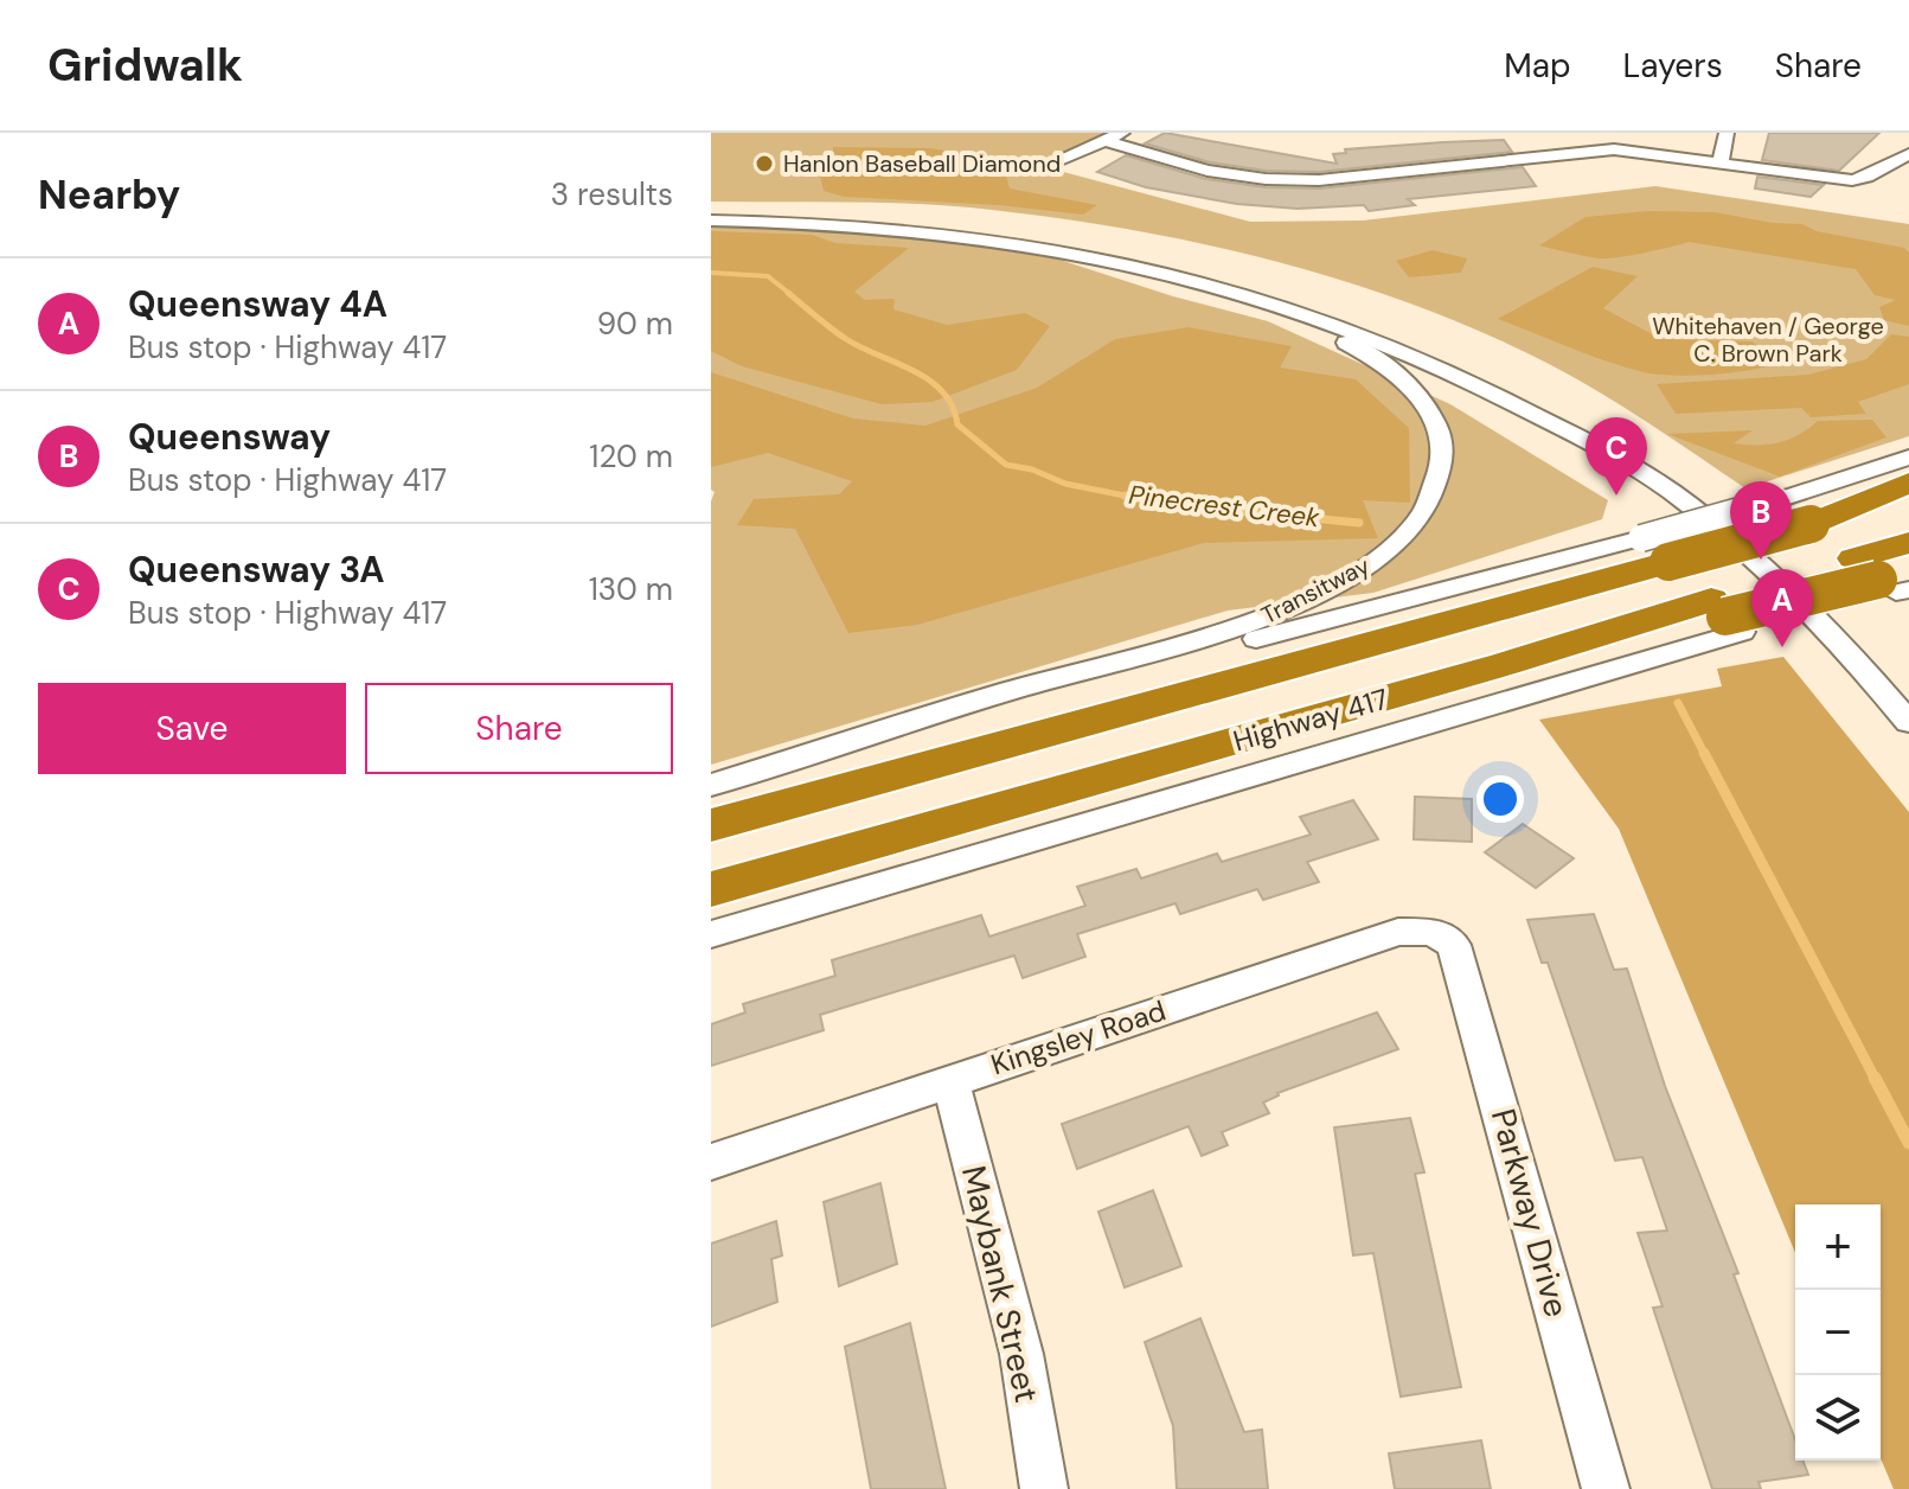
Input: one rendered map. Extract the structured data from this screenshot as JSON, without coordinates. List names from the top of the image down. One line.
{"streets":{"highway":["Highway 417"],"street":["Transitway","Kingsley Road","Parkway Drive","Maybank Street"]},"crossings":[["Kingsley Road","Parkway Drive"],["Kingsley Road","Maybank Street"]],"water":["Pinecrest Creek"],"parks":["Whitehaven / George C. Brown Park"],"places":["Hanlon Baseball Diamond"],"page":{"header":"Gridwalk","nav":["Map","Layers","Share"],"heading":["Nearby","3 results"],"list":[{"mark":"A","name":"Queensway 4A","note":"Bus stop · Highway 417","value":"90 m"},{"mark":"B","name":"Queensway","note":"Bus stop · Highway 417","value":"120 m"},{"mark":"C","name":"Queensway 3A","note":"Bus stop · Highway 417","value":"130 m"}],"pins":["C","B","A"],"buttons":["Save","Share"],"map_buttons":["+","−"]}}
